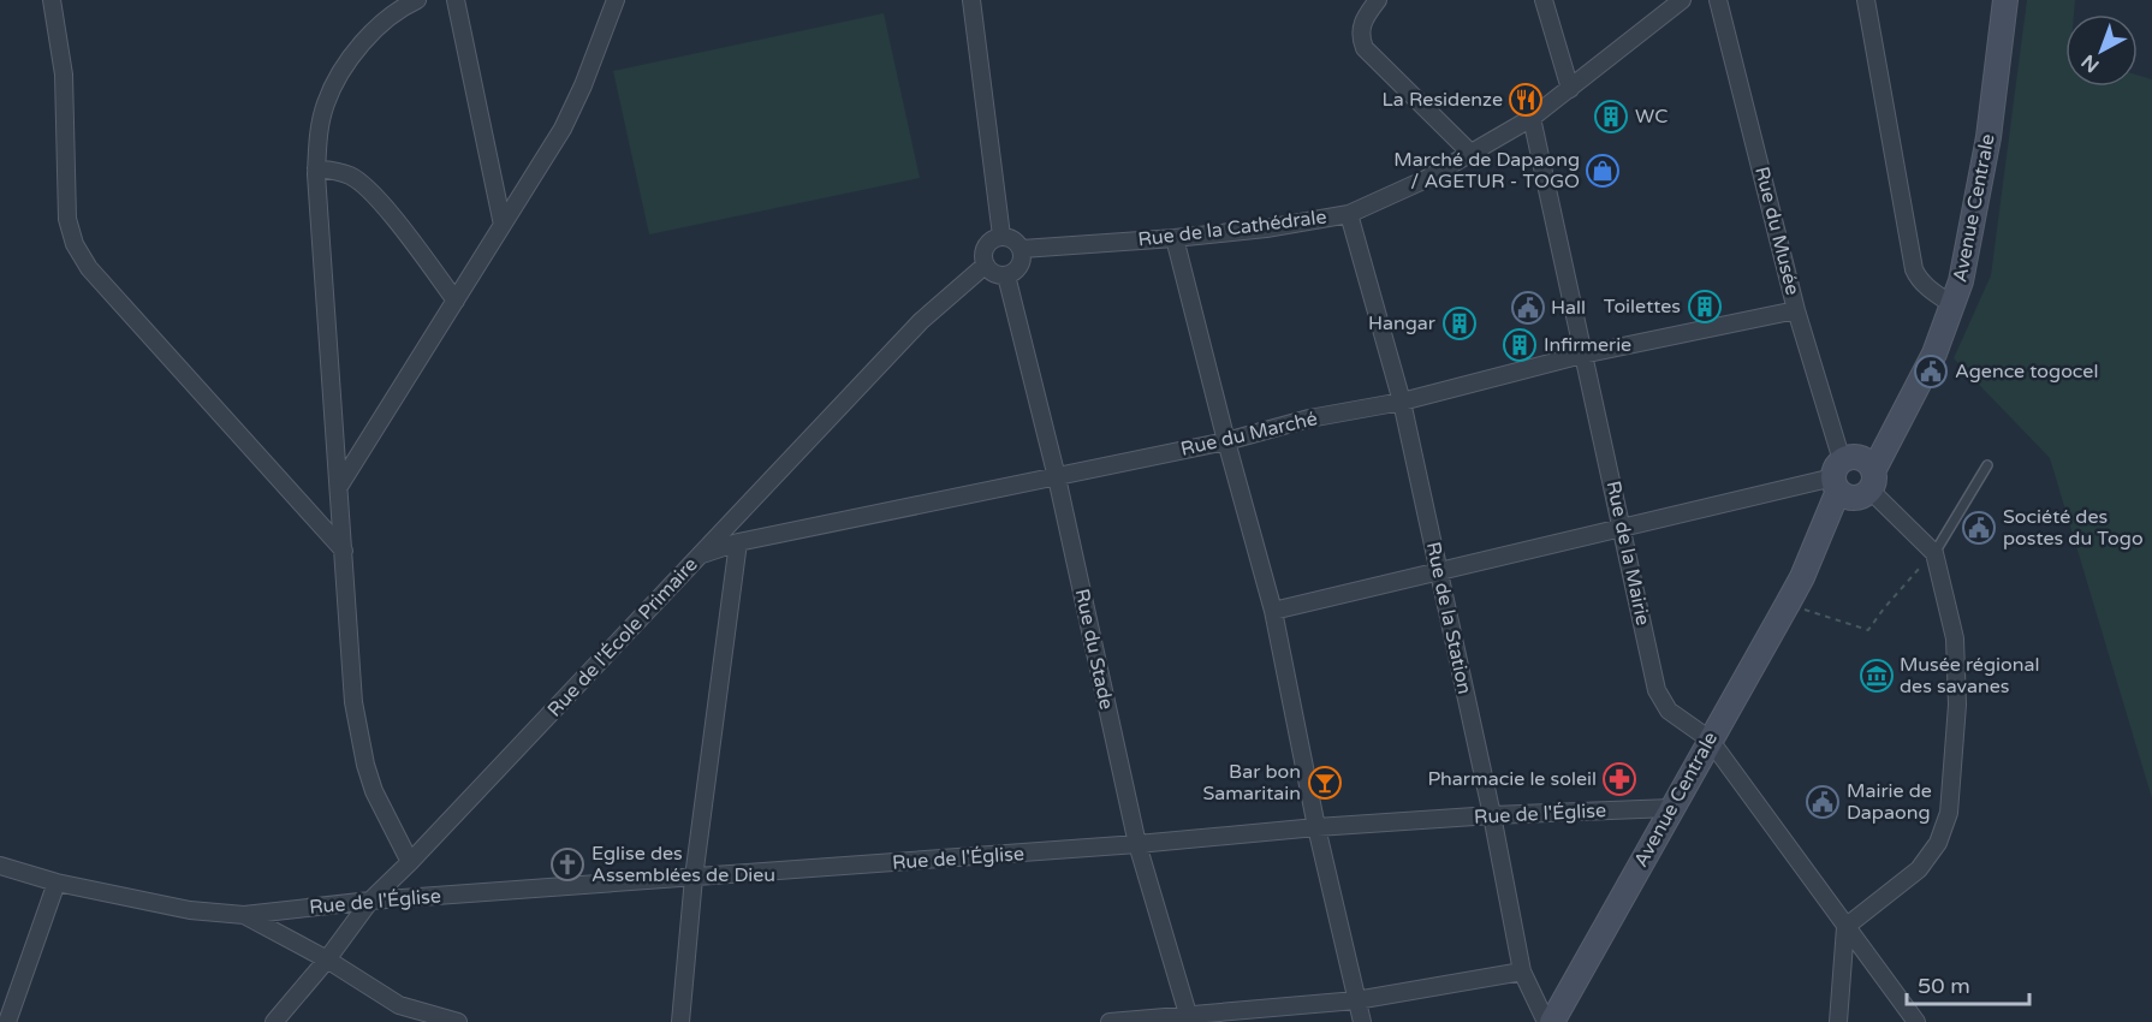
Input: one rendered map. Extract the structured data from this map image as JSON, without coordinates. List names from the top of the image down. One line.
{"streets":{"main road":["Avenue Centrale"],"street":["Rue de la Cathédrale","Rue du Musée","Rue du Marché","Rue de la Mairie","Rue de la Station","Rue de l'École Primaire","Rue du Stade","Rue de l'Église"]},"crossings":[["Avenue Centrale","Rue du Musée"],["Avenue Centrale","Rue de la Mairie"],["Avenue Centrale","Rue de la Station"],["Avenue Centrale","Rue de l'Église"],["Rue de la Cathédrale","Rue de la Mairie"],["Rue de la Cathédrale","Rue de la Station"],["Rue de la Cathédrale","Rue de l'École Primaire"],["Rue de la Cathédrale","Rue du Stade"],["Rue du Musée","Rue du Marché"],["Rue du Marché","Rue de la Mairie"],["Rue du Marché","Rue de la Station"],["Rue du Marché","Rue de l'École Primaire"],["Rue du Marché","Rue du Stade"],["Rue de la Station","Rue de l'Église"],["Rue de l'École Primaire","Rue du Stade"],["Rue de l'École Primaire","Rue de l'Église"],["Rue du Stade","Rue de l'Église"]],"places":{"restaurant":["La Residenze"],"building":["WC","Toilettes","Hangar","Infirmerie"],"shop":["Marché de Dapaong / AGETUR - TOGO"],"public building":["Hall","Agence togocel","Société des postes du Togo","Mairie de Dapaong"],"museum":["Musée régional des savanes"],"pharmacy":["Pharmacie le soleil"],"bar":["Bar bon Samaritain"],"church":["Eglise des Assemblées de Dieu"]},"scale_bar":"50 m","north":"bottom left"}
